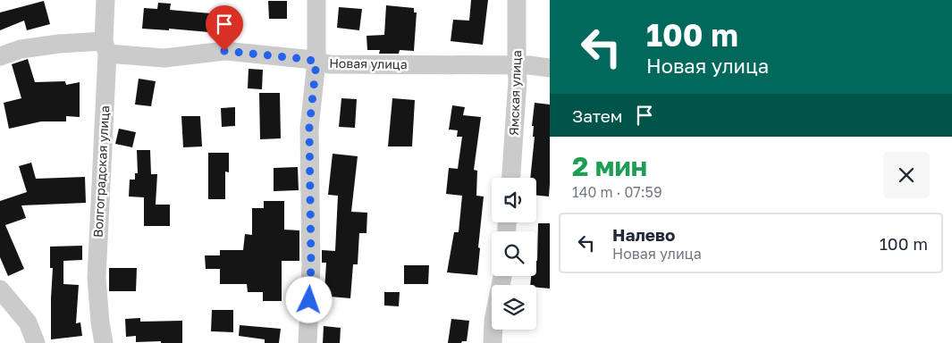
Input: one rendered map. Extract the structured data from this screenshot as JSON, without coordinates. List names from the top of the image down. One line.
{"streets":{"street":["Новая улица","Ямская улица","Волгоградская улица"]},"crossings":[["Новая улица","Ямская улица"],["Новая улица","Волгоградская улица"]],"page":{"turn":["100 m","Новая улица"],"then":"Затем","heading":["2 мин","140 m · 07:59"],"list":[{"name":"Налево","note":"Новая улица","value":"100 m"}]}}
